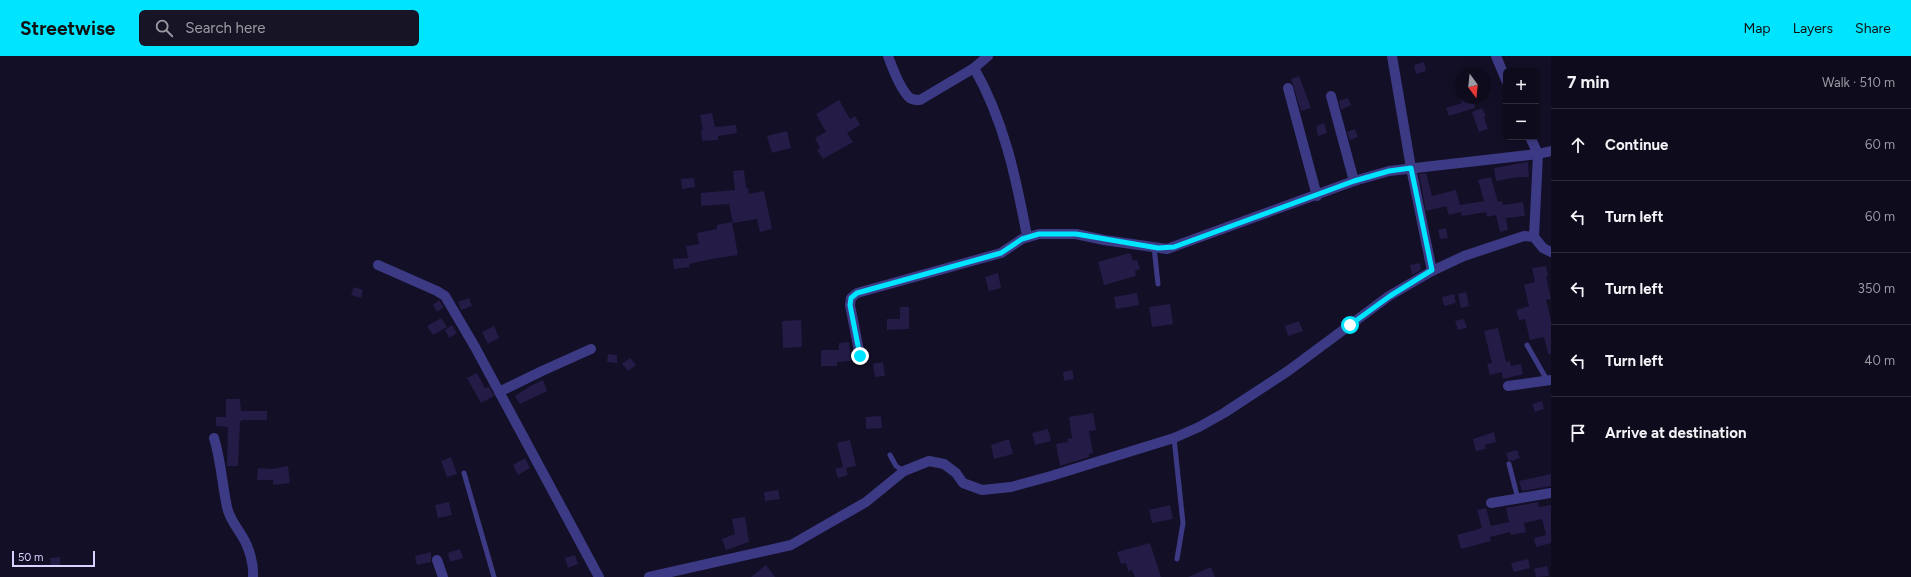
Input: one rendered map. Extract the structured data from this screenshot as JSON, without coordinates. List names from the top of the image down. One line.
{"scale_bar":"50 m","north":"bottom","page":{"header":"Streetwise","search":"Search here","nav":["Map","Layers","Share"],"heading":["7 min","Walk · 510 m"],"map_buttons":["+","−"],"list":[["Continue","60 m"],["Turn left","60 m"],["Turn left","350 m"],["Turn left","40 m"],"Arrive at destination"],"scale":"50 m"}}
